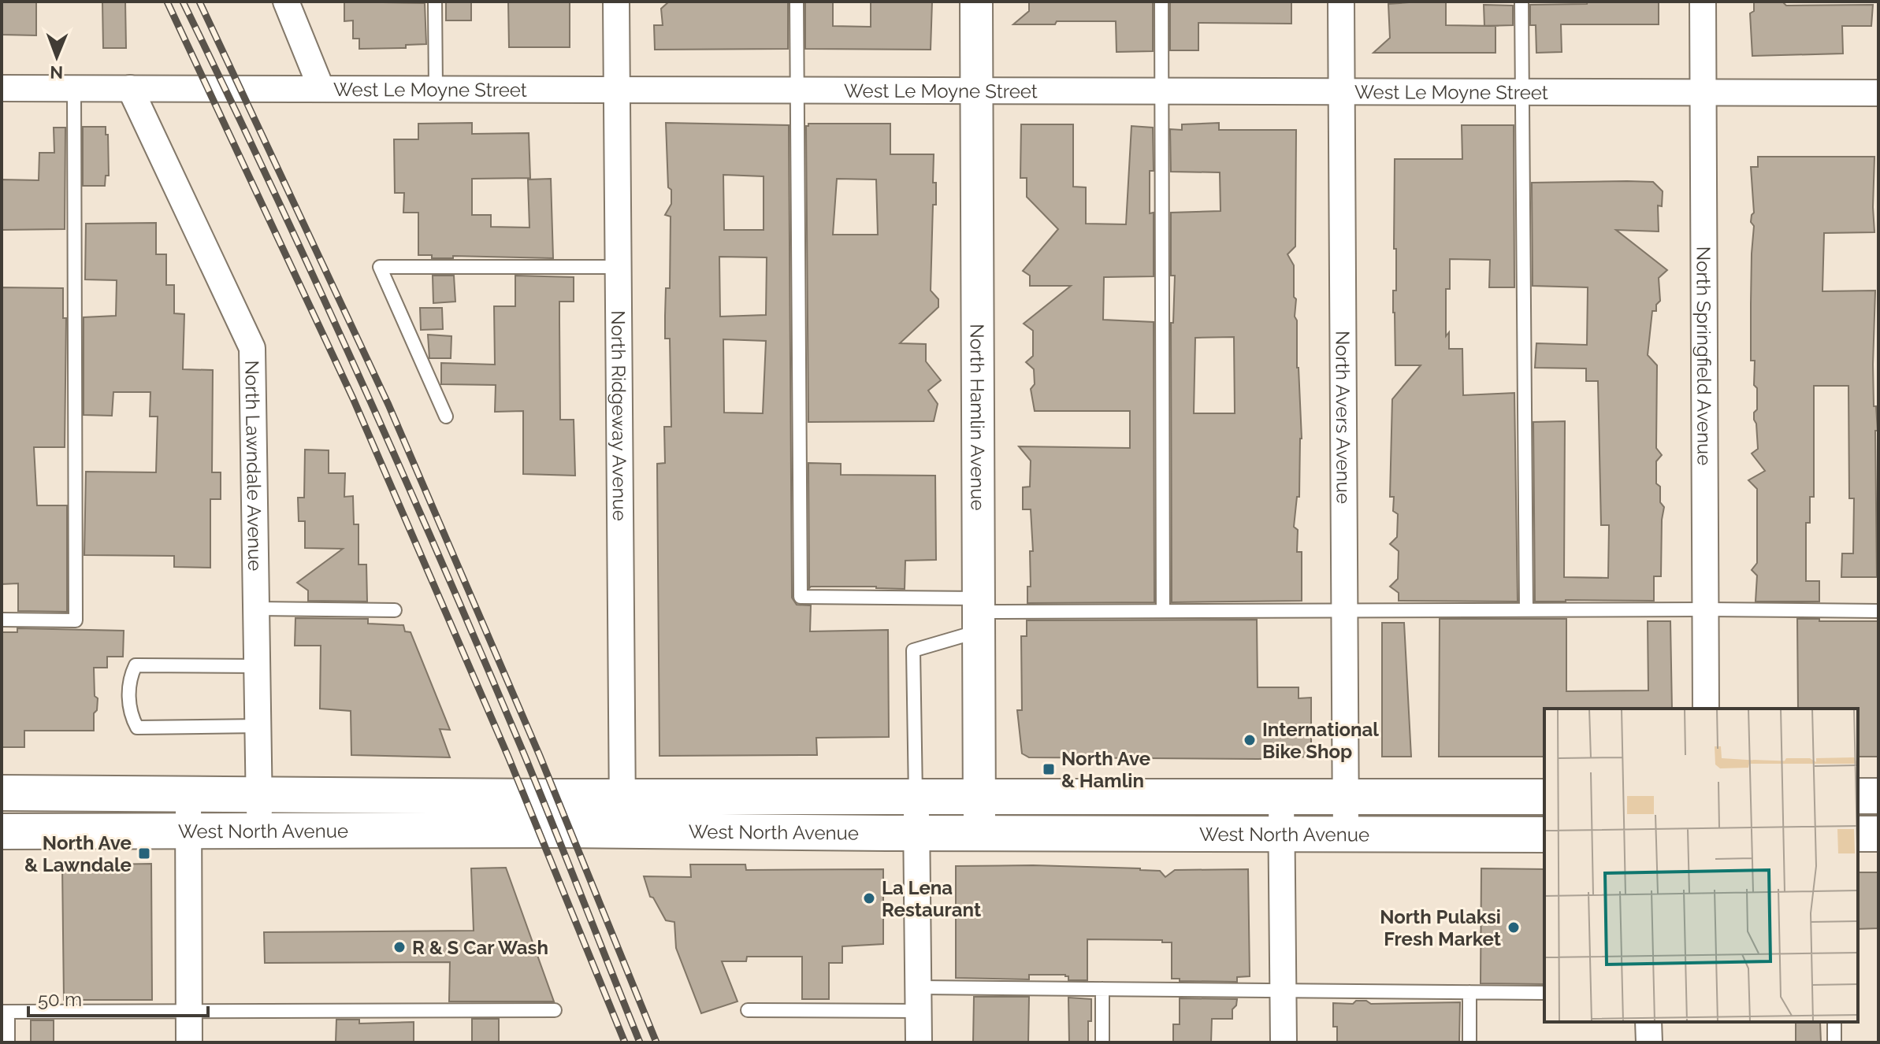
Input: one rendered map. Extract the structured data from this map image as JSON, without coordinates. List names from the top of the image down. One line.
{"streets":{"main road":["West North Avenue"],"street":["West Le Moyne Street","North Springfield Avenue","North Ridgeway Avenue","North Hamlin Avenue","North Avers Avenue","North Lawndale Avenue"]},"crossings":[["West Le Moyne Street","North Springfield Avenue"],["West Le Moyne Street","North Ridgeway Avenue"],["West Le Moyne Street","North Hamlin Avenue"],["West Le Moyne Street","North Avers Avenue"],["West Le Moyne Street","North Lawndale Avenue"],["North Ridgeway Avenue","West North Avenue"],["North Hamlin Avenue","West North Avenue"],["North Avers Avenue","West North Avenue"],["North Lawndale Avenue","West North Avenue"]],"places":{"other":["International Bike Shop","La Lena Restaurant","North Pulaksi Fresh Market","R & S Car Wash"],"transit":["North Ave & Hamlin","North Ave & Lawndale"]},"scale_bar":"50 m","north":"bottom"}
